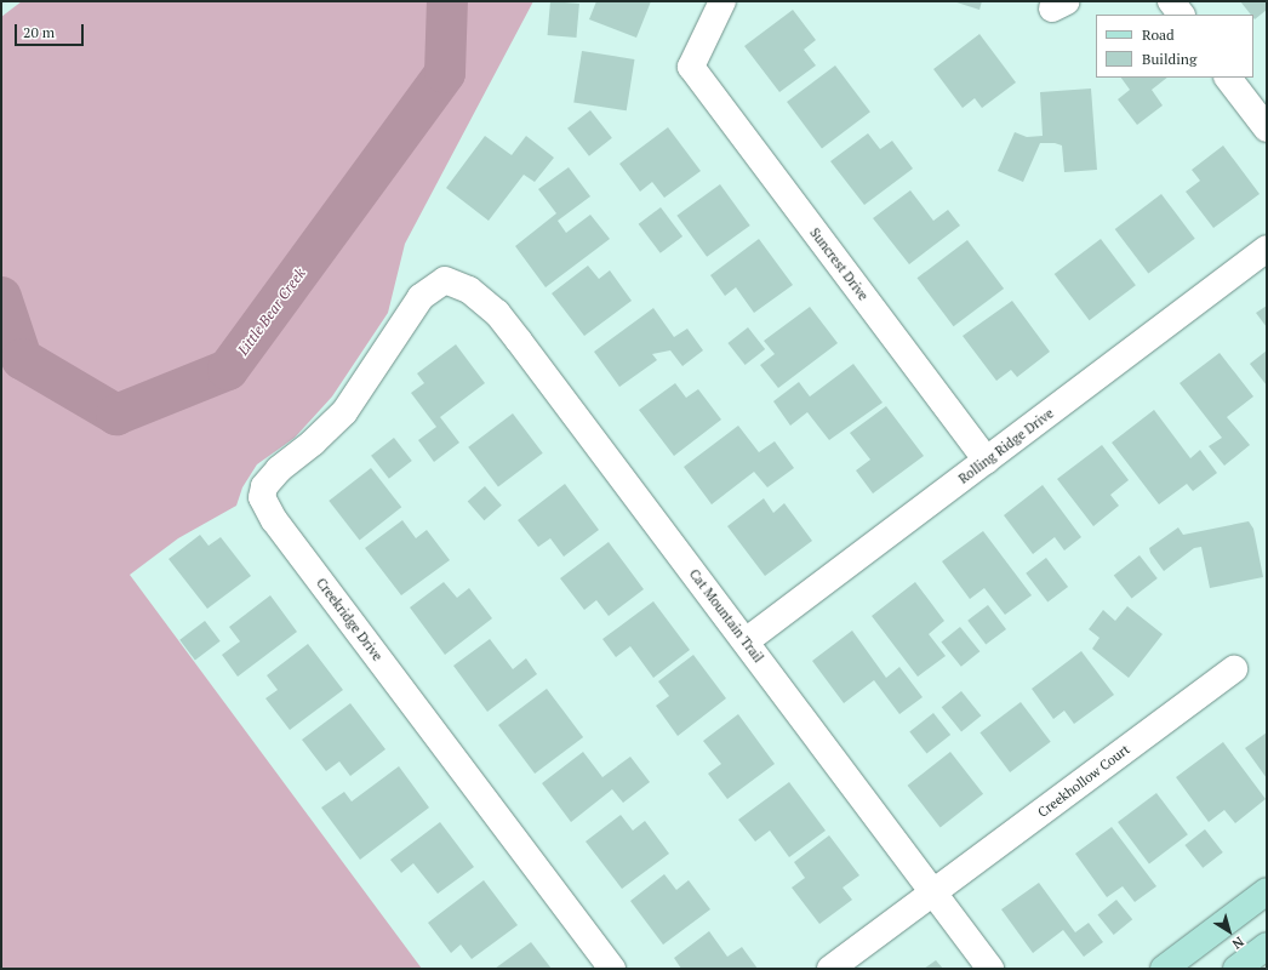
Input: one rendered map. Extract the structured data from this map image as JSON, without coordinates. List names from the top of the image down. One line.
{"streets":{"street":["Suncrest Drive","Rolling Ridge Drive","Cat Mountain Trail","Creekridge Drive","Creekhollow Court"]},"crossings":[["Suncrest Drive","Rolling Ridge Drive"],["Rolling Ridge Drive","Cat Mountain Trail"],["Cat Mountain Trail","Creekridge Drive"],["Cat Mountain Trail","Creekhollow Court"]],"water":["Little Bear Creek"],"legend":["Road","Building"],"scale_bar":"20 m","north":"bottom right"}
